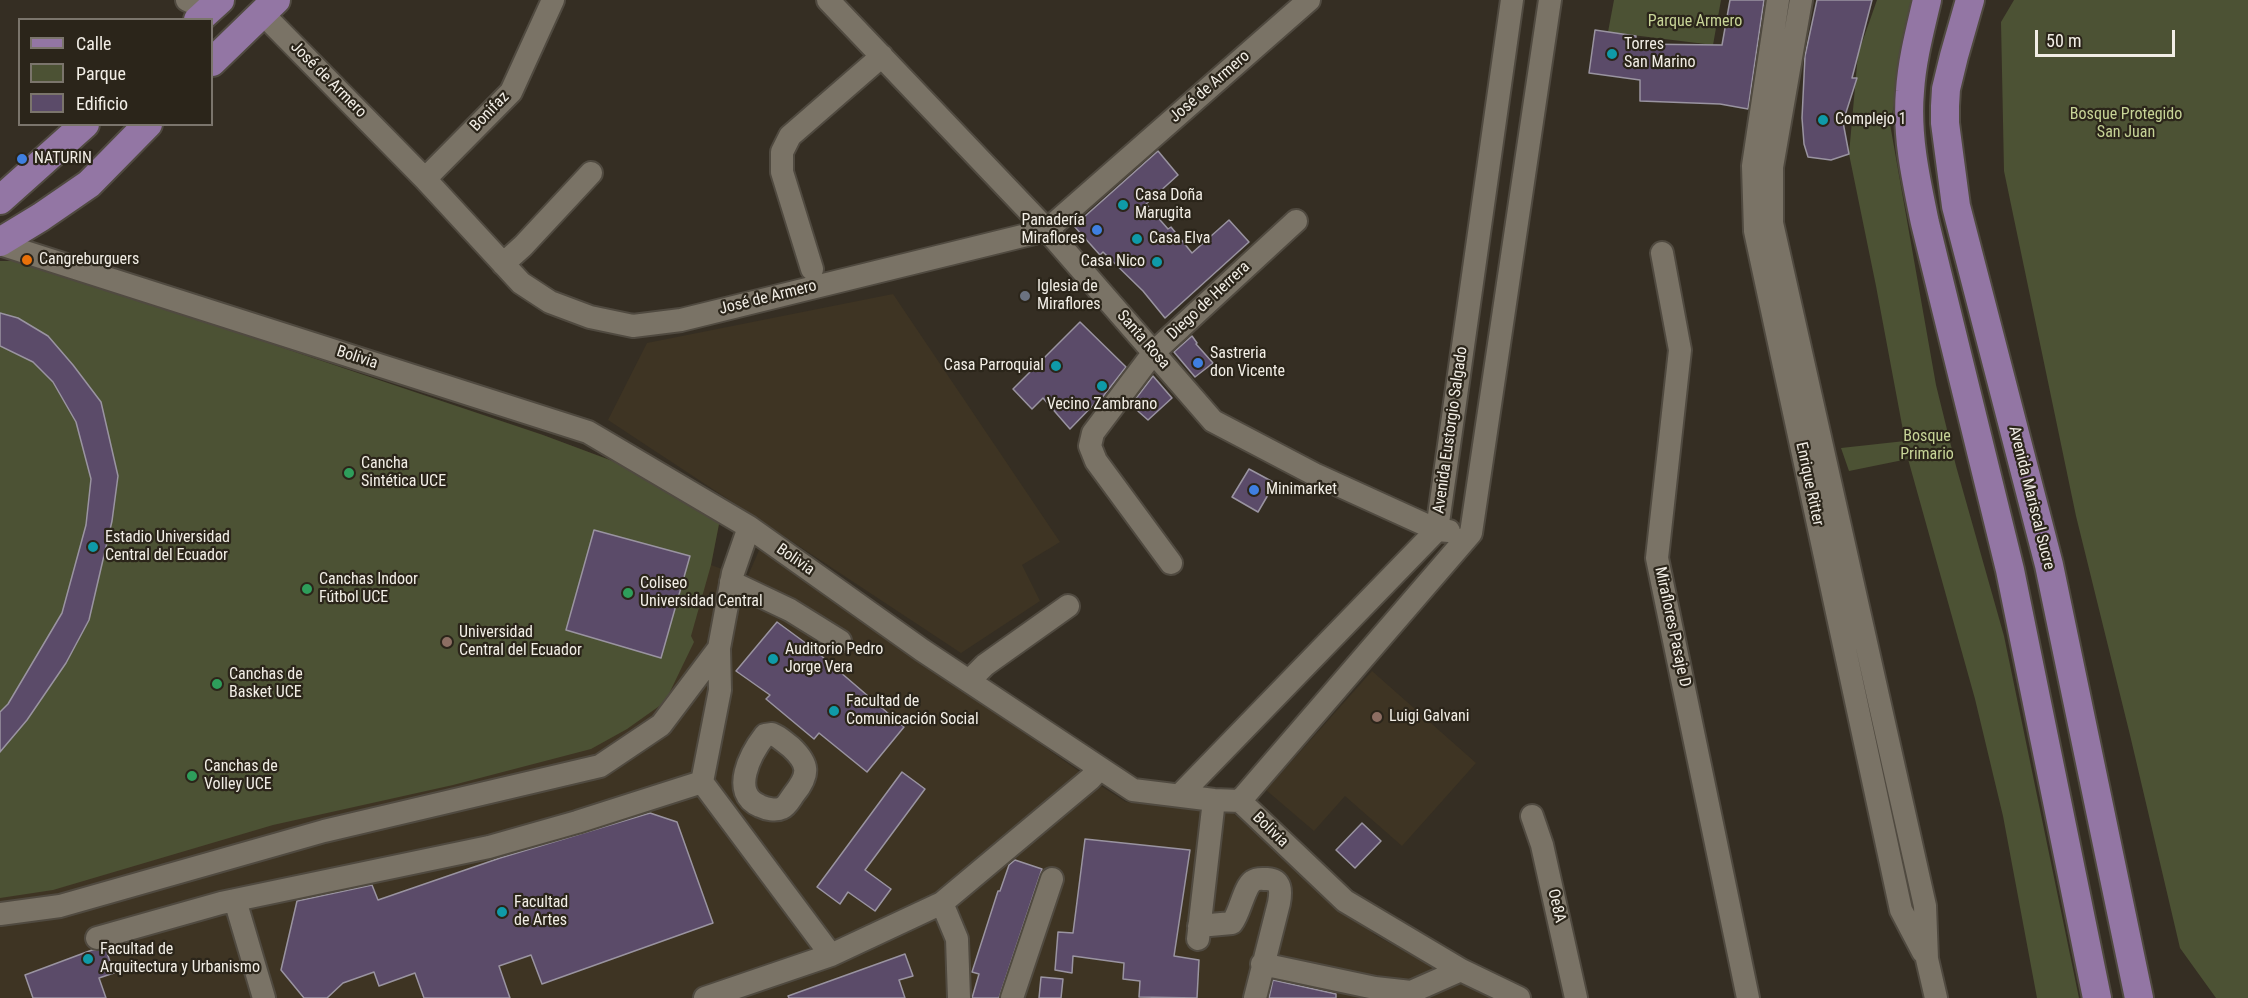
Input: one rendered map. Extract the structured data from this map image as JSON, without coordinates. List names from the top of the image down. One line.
{"streets":{"main road":["Avenida Mariscal Sucre"],"street":["José de Armero","Bonifaz","Diego de Herrera","Santa Rosa","Bolivia","Avenida Eustorgio Salgado","Enrique Ritter","Miraflores Pasaje D","Oe8A"]},"crossings":[["José de Armero","Bonifaz"],["José de Armero","Santa Rosa"],["Diego de Herrera","Santa Rosa"],["Santa Rosa","Avenida Eustorgio Salgado"],["Bolivia","Avenida Eustorgio Salgado"]],"parks":["Parque Armero","Bosque Protegido San Juan","Bosque Primario"],"places":["Torres San Marino","Complejo 1","NATURIN","Casa Doña Marugita","Panadería Miraflores","Casa Elva","Cangreburguers","Casa Nico","Iglesia de Miraflores","Sastreria don Vicente","Casa Parroquial","Vecino Zambrano","Cancha Sintética UCE","Minimarket","Estadio Universidad Central del Ecuador","Canchas Indoor Fútbol UCE","Coliseo Universidad Central","Universidad Central del Ecuador","Auditorio Pedro Jorge Vera","Canchas de Basket UCE","Facultad de Comunicación Social","Luigi Galvani","Canchas de Volley UCE","Facultad de Artes","Facultad de Arquitectura y Urbanismo"],"legend":["Calle","Parque","Edificio"],"scale_bar":"50 m"}
